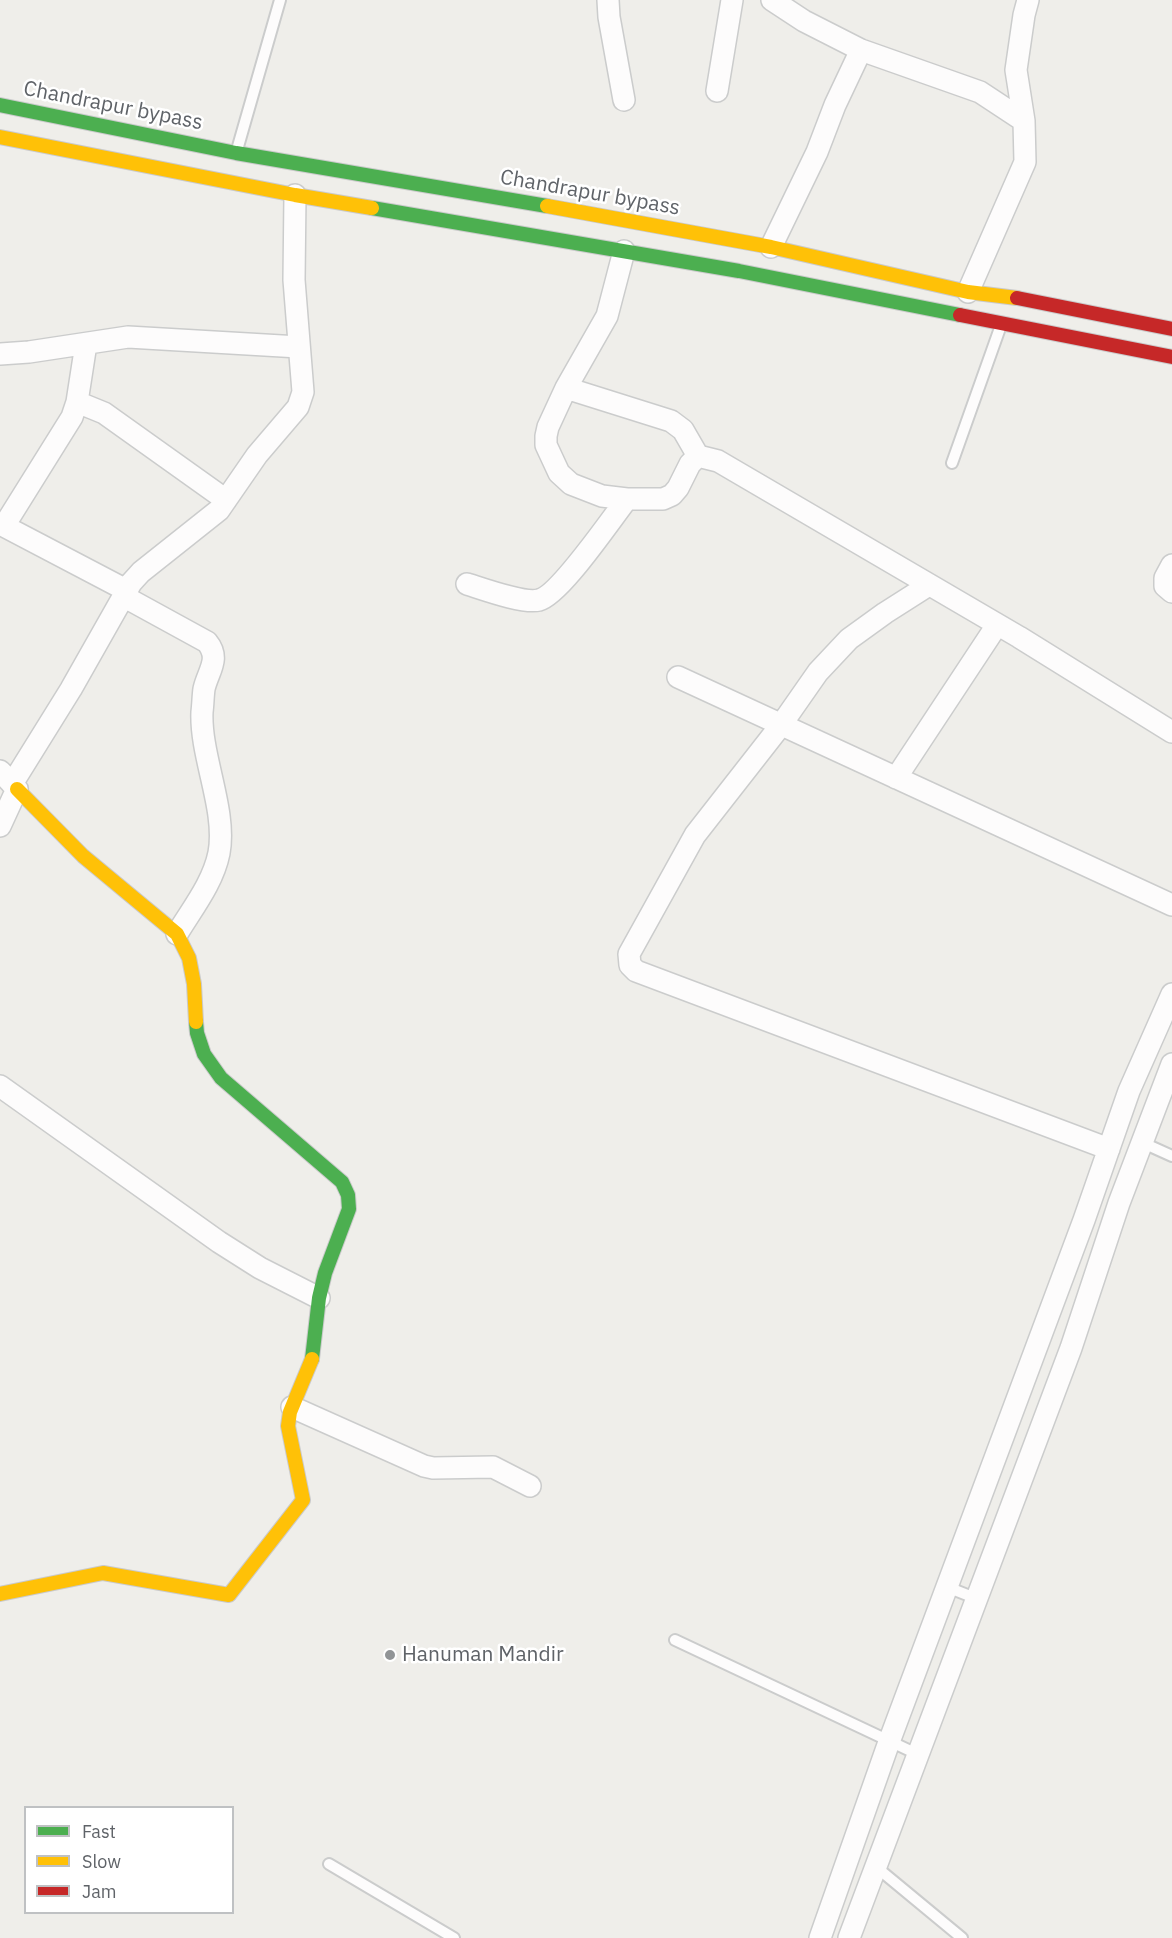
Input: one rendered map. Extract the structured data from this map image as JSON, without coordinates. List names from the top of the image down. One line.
{"streets":{"main road":["Chandrapur bypass"]},"places":["Hanuman Mandir"],"legend":["Fast","Slow","Jam"]}
